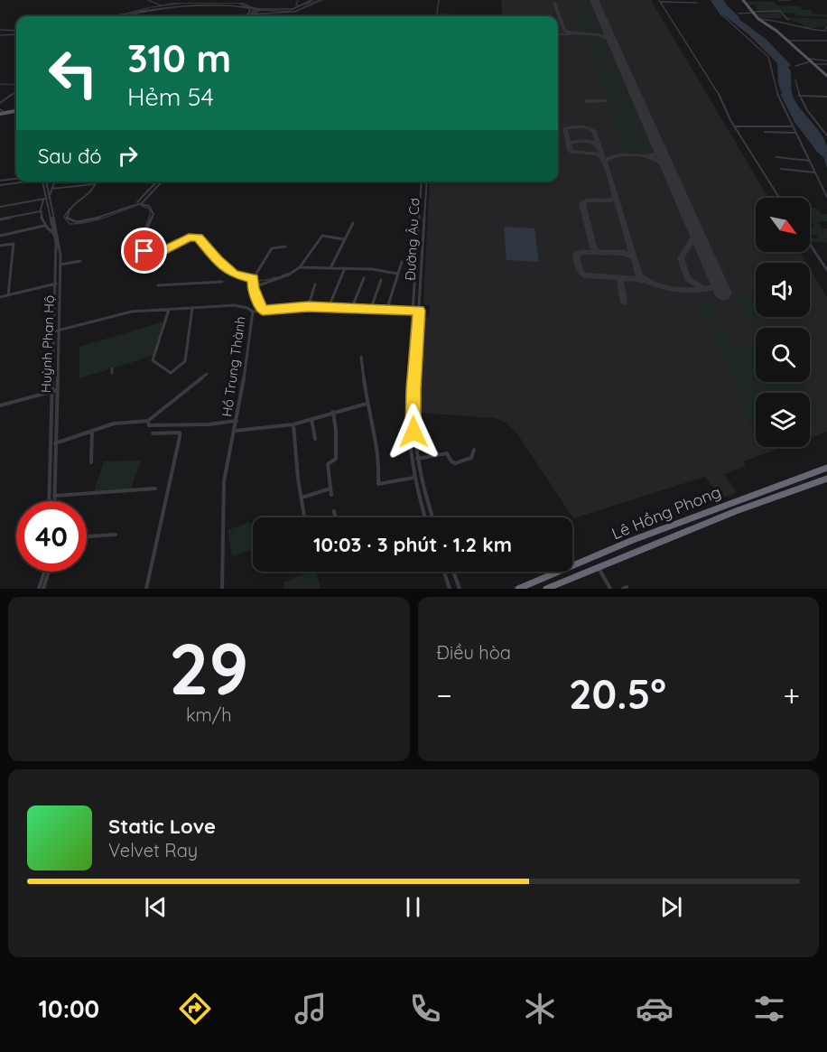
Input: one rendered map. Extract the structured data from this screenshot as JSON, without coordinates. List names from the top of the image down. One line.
{"streets":{"highway":["Lê Hồng Phong"],"street":["Đường Âu Cơ","Huỳnh Phan Hộ","Hồ Trung Thành"]},"crossings":[["Huỳnh Phan Hộ","Hồ Trung Thành"]],"north":"bottom right","page":{"turn":["310 m","Hẻm 54"],"then":"Sau đó","limit":"40","trip":"10:03 · 3 phút · 1.2 km","tile":[["29","km/h"],"Điều hòa"],"heat":["−","20.5°","+"],"song":["Static Love","Velvet Ray"],"tabs":"10:00"}}
